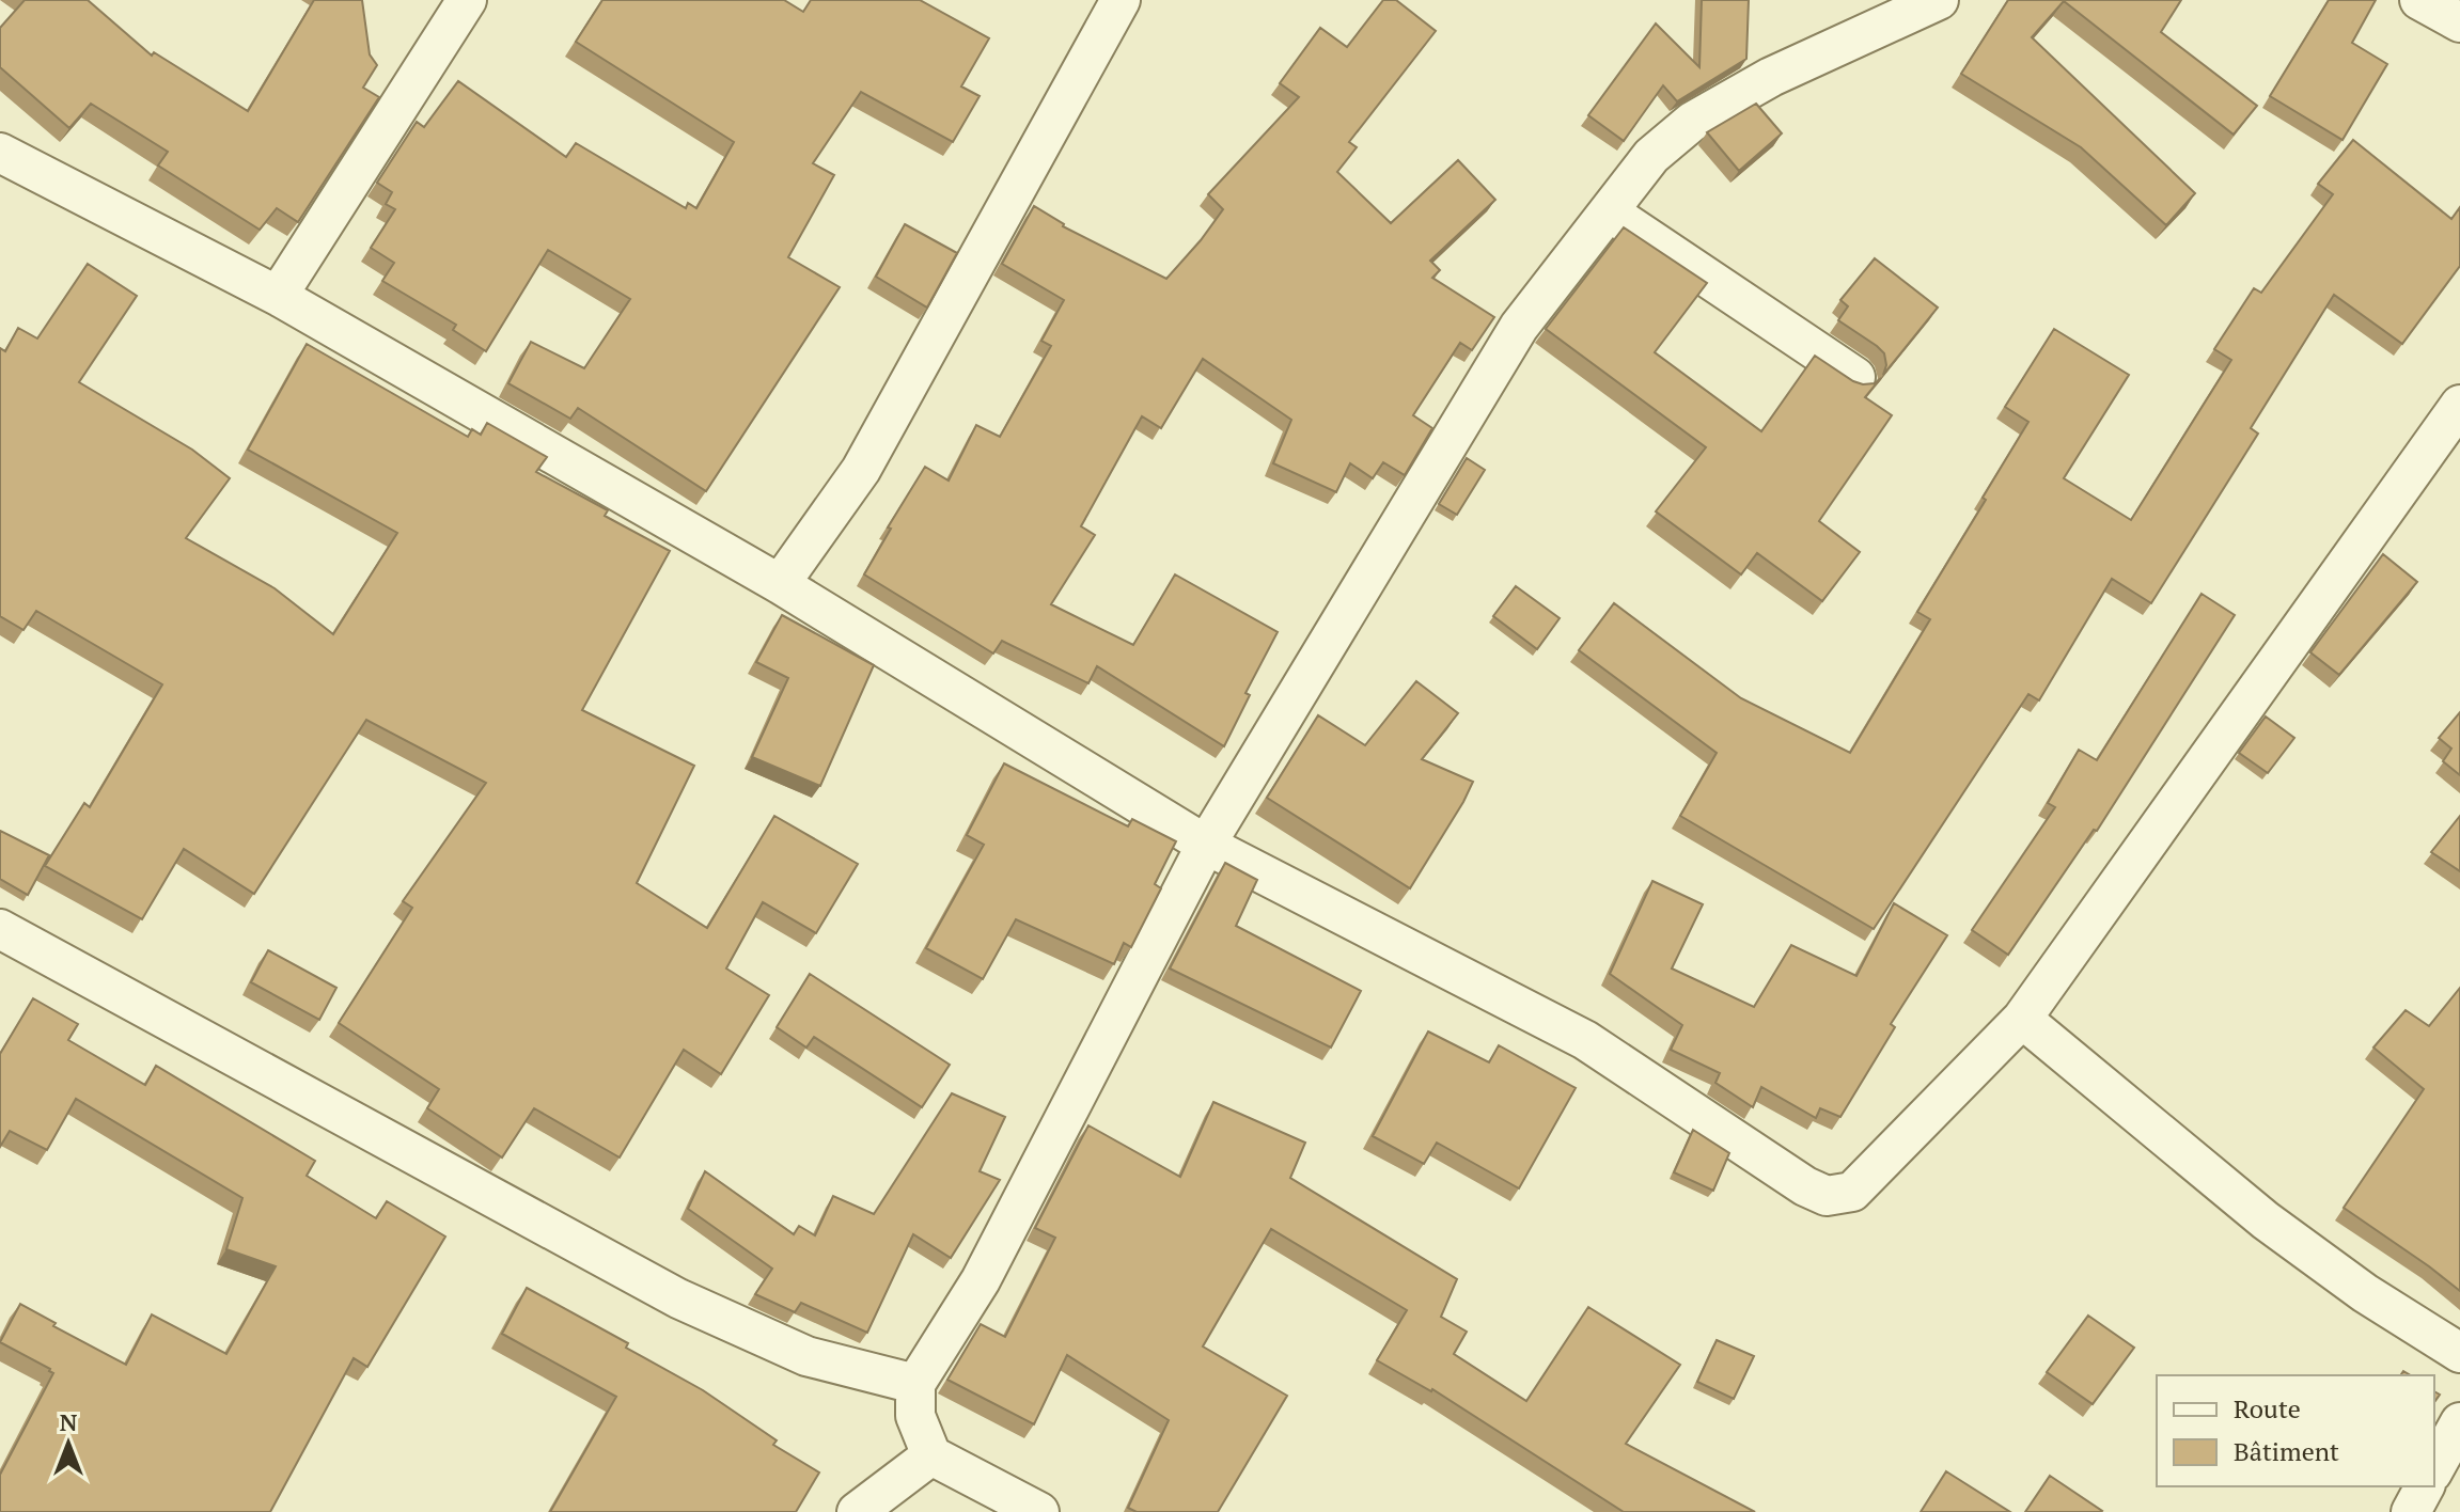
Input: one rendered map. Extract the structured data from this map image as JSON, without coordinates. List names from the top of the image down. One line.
{"legend":["Route","Bâtiment"],"north":"top"}
